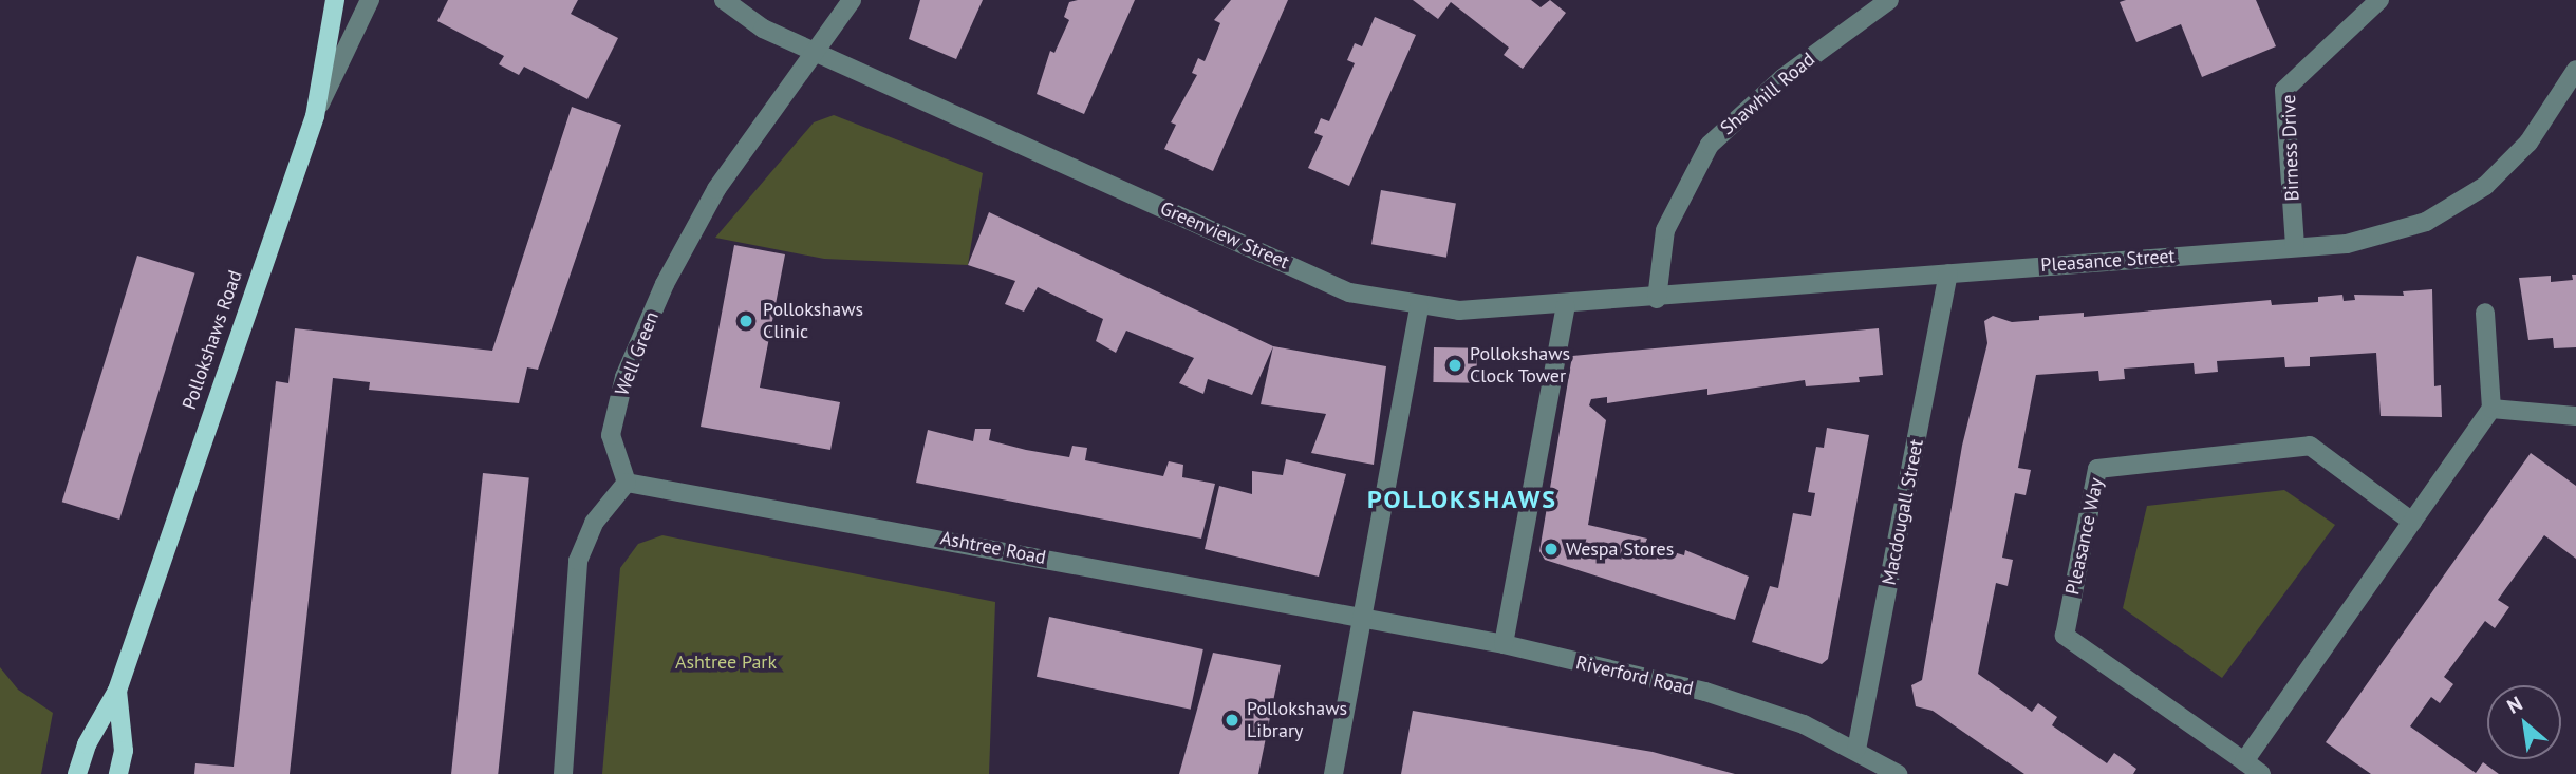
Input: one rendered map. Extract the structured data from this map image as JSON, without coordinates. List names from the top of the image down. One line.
{"streets":{"main road":["Pollokshaws Road"],"street":["Shawhill Road","Birness Drive","Greenview Street","Pleasance Street","Well Green","Macdougall Street","Pleasance Way","Ashtree Road","Riverford Road"]},"crossings":[["Shawhill Road","Greenview Street"],["Shawhill Road","Pleasance Street"],["Birness Drive","Pleasance Street"],["Greenview Street","Pleasance Street"],["Greenview Street","Well Green"],["Pleasance Street","Macdougall Street"],["Well Green","Ashtree Road"],["Macdougall Street","Riverford Road"],["Ashtree Road","Riverford Road"]],"districts":["POLLOKSHAWS"],"parks":["Ashtree Park"],"places":["Pollokshaws Clinic","Pollokshaws Clock Tower","Wespa Stores","Pollokshaws Library"],"north":"top left"}
